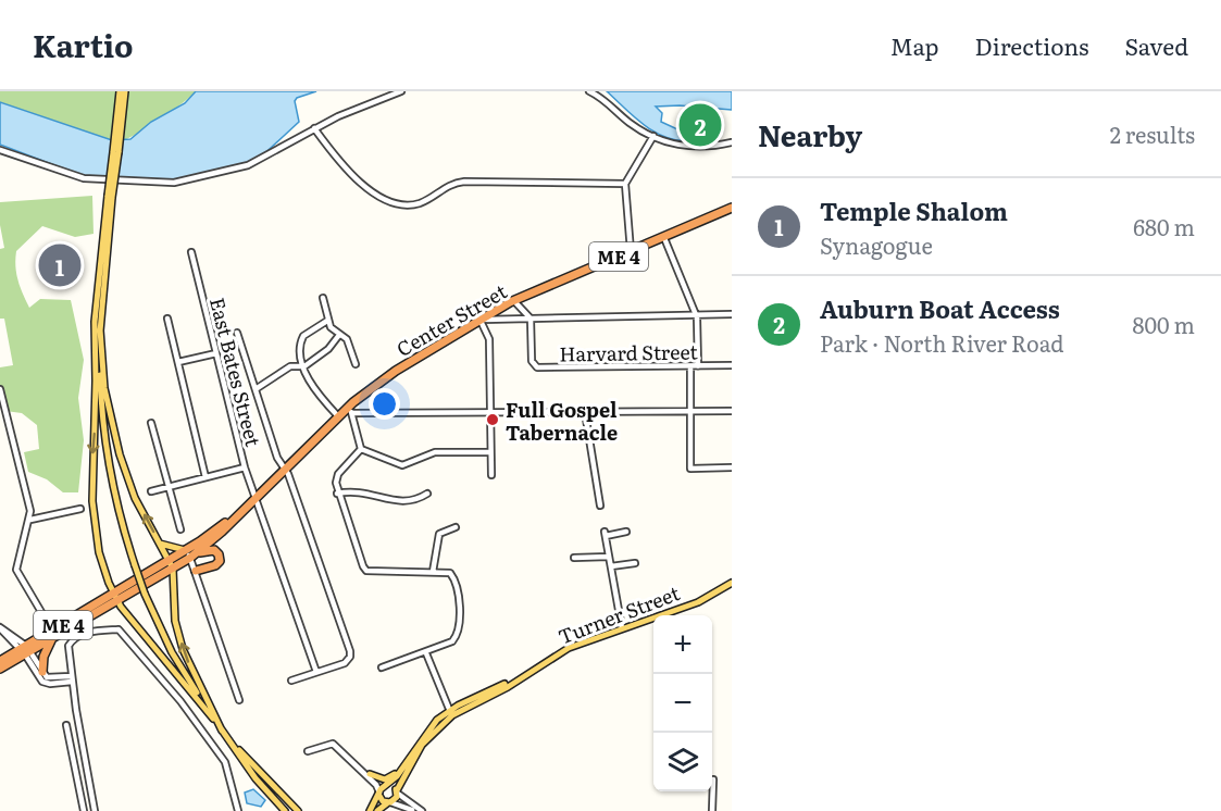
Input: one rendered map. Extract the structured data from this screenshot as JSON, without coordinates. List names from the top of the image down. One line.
{"streets":{"highway":["ME 4","Center Street"],"main road":["Turner Street"],"street":["Harvard Street","East Bates Street"]},"crossings":[["Center Street","East Bates Street"]],"places":["Full Gospel Tabernacle"],"page":{"header":"Kartio","nav":["Map","Directions","Saved"],"heading":["Nearby","2 results"],"pins":["2","1"],"list":[{"mark":"1","name":"Temple Shalom","note":"Synagogue","value":"680 m"},{"mark":"2","name":"Auburn Boat Access","note":"Park · North River Road","value":"800 m"}],"map_buttons":["+","−"]}}
